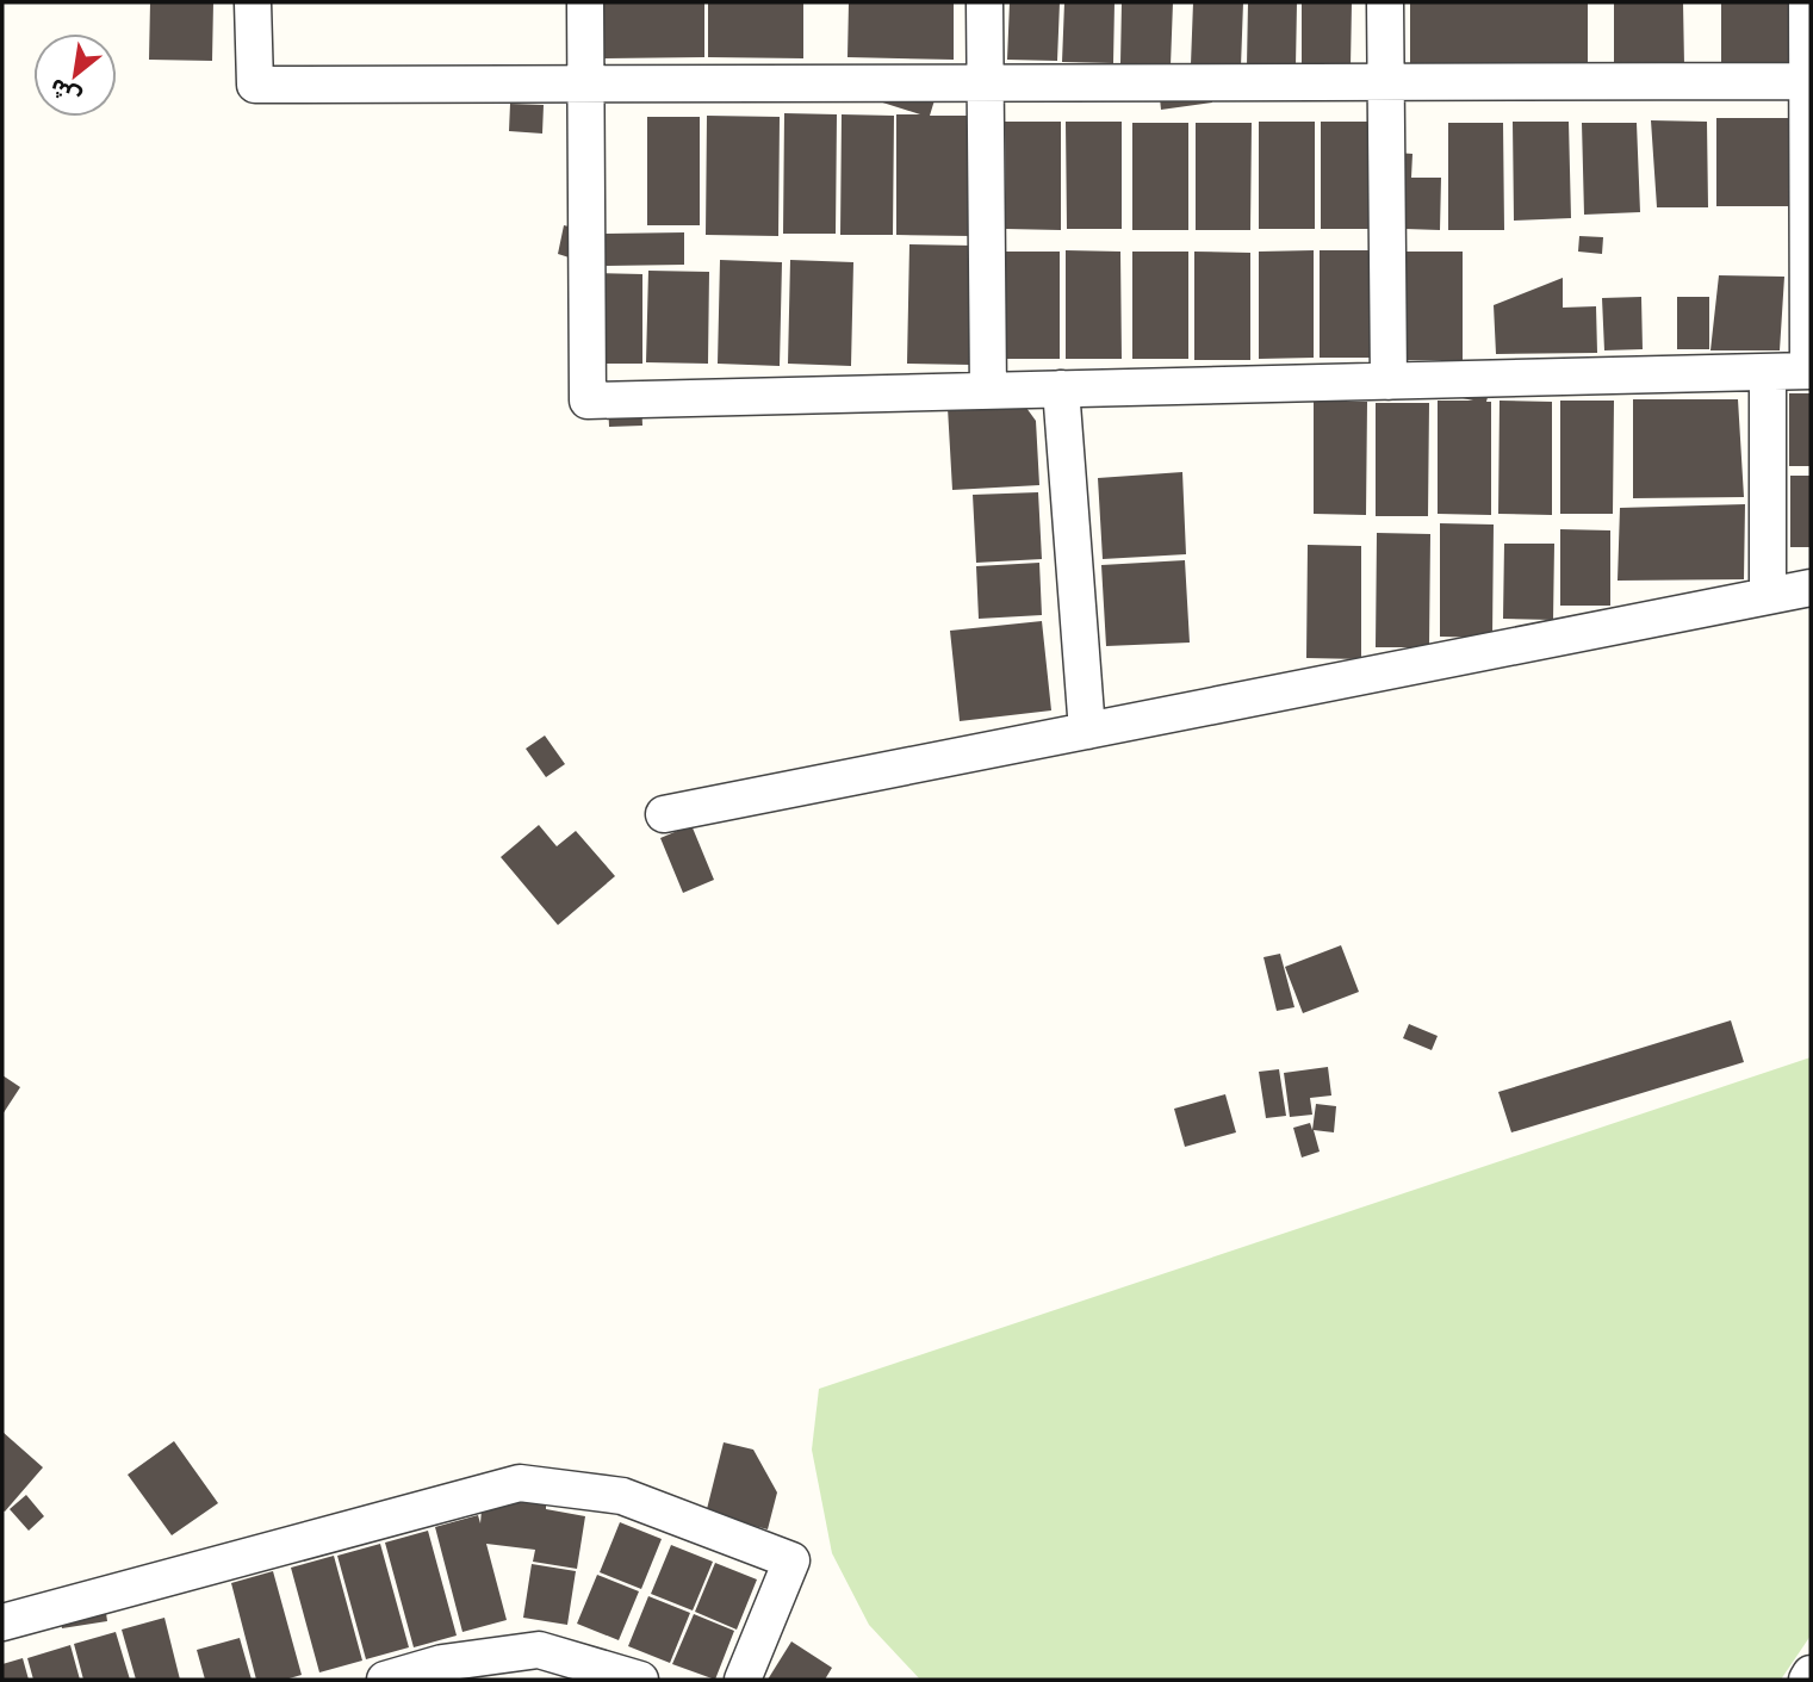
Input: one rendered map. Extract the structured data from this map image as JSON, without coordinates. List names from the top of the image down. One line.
{"north":"bottom left"}
